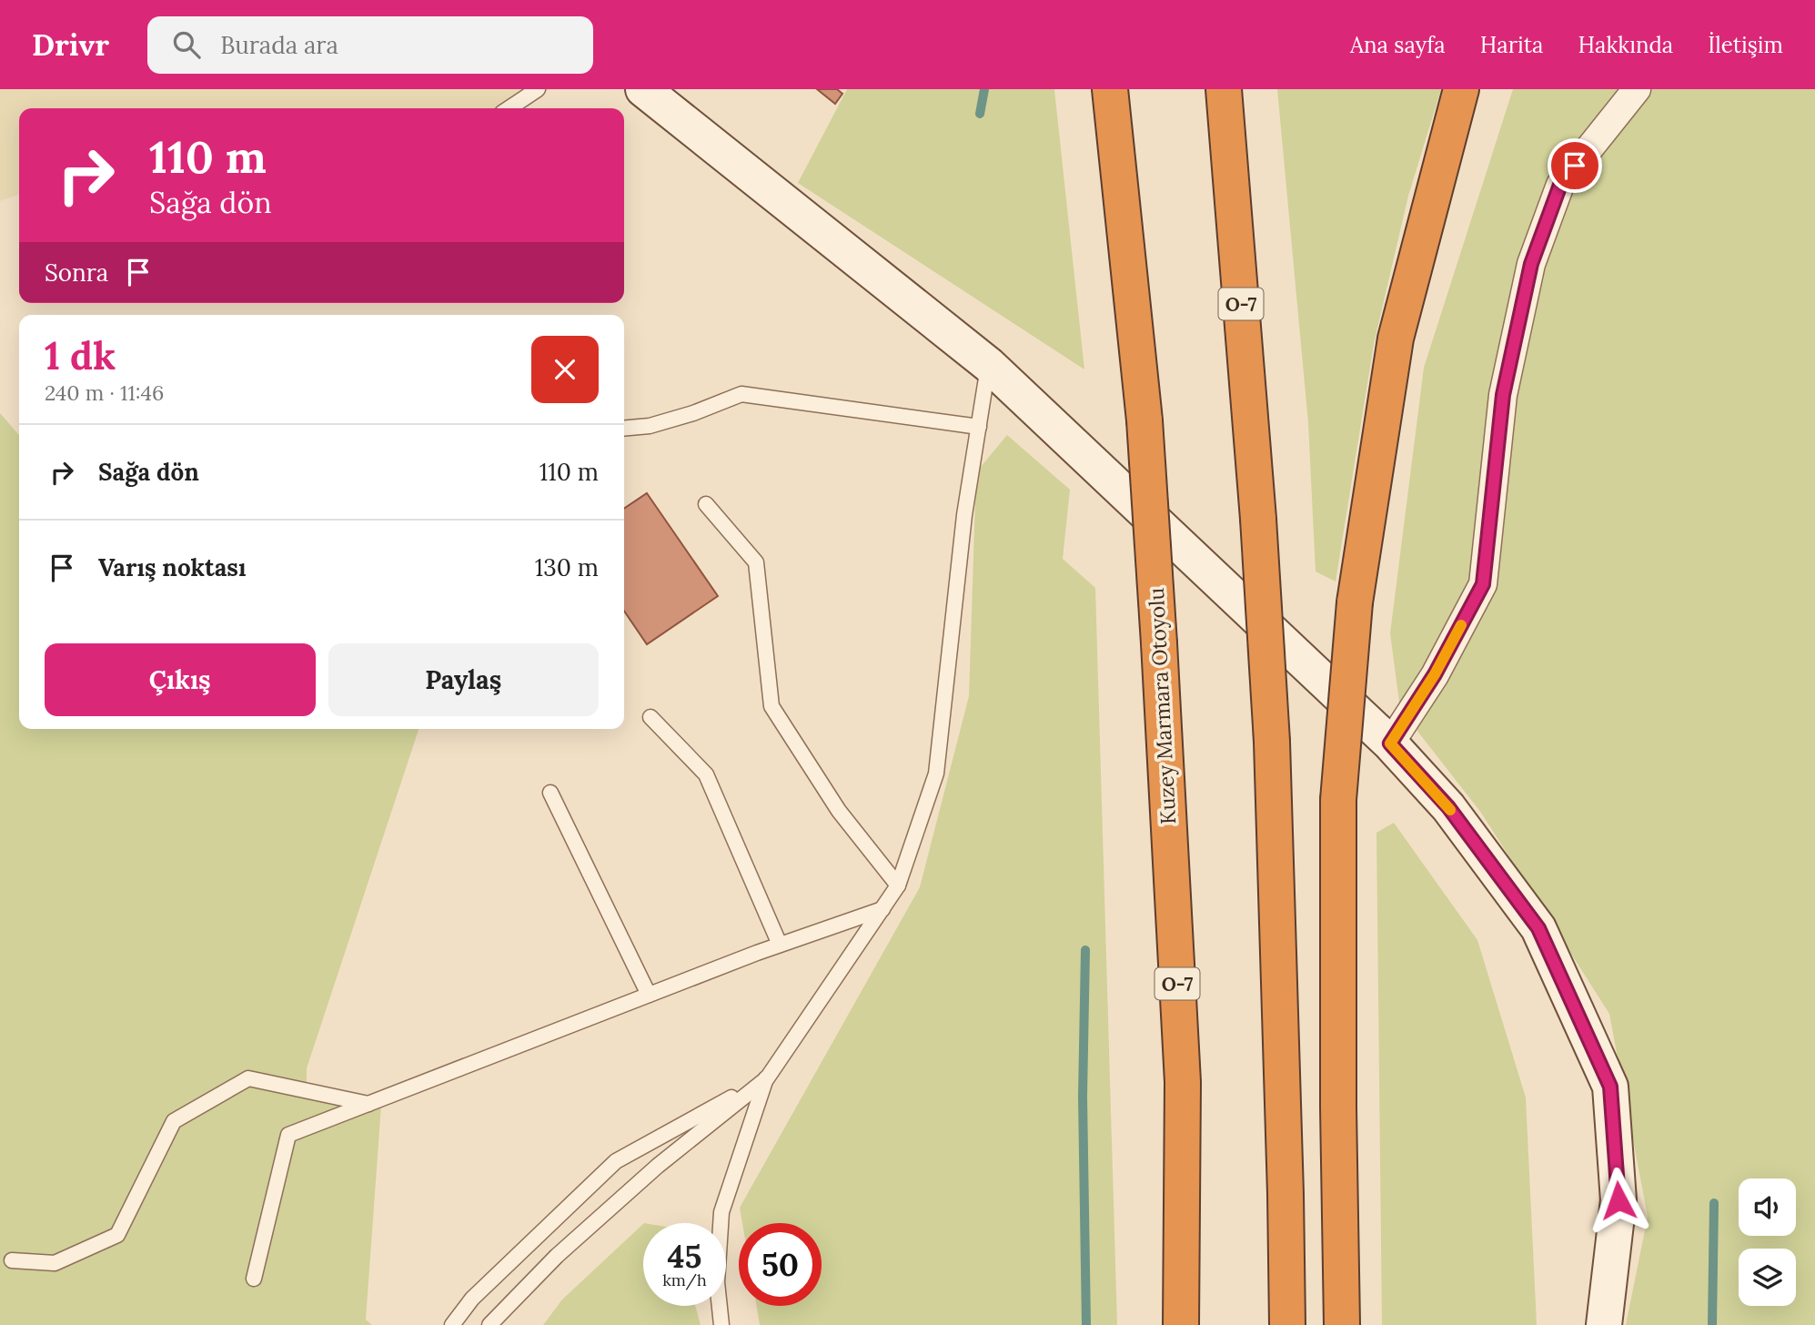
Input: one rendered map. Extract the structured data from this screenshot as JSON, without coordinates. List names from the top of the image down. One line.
{"streets":{"highway":["O-7","Kuzey Marmara Otoyolu"]},"page":{"header":"Drivr","search":"Burada ara","nav":["Ana sayfa","Harita","Hakkında","İletişim"],"turn":["110 m","Sağa dön"],"then":"Sonra","heading":["1 dk","240 m · 11:46"],"list":[{"name":"Sağa dön","value":"110 m"},{"name":"Varış noktası","value":"130 m"}],"buttons":["Çıkış","Paylaş"],"speed":"45 km/h","limit":"50"}}
